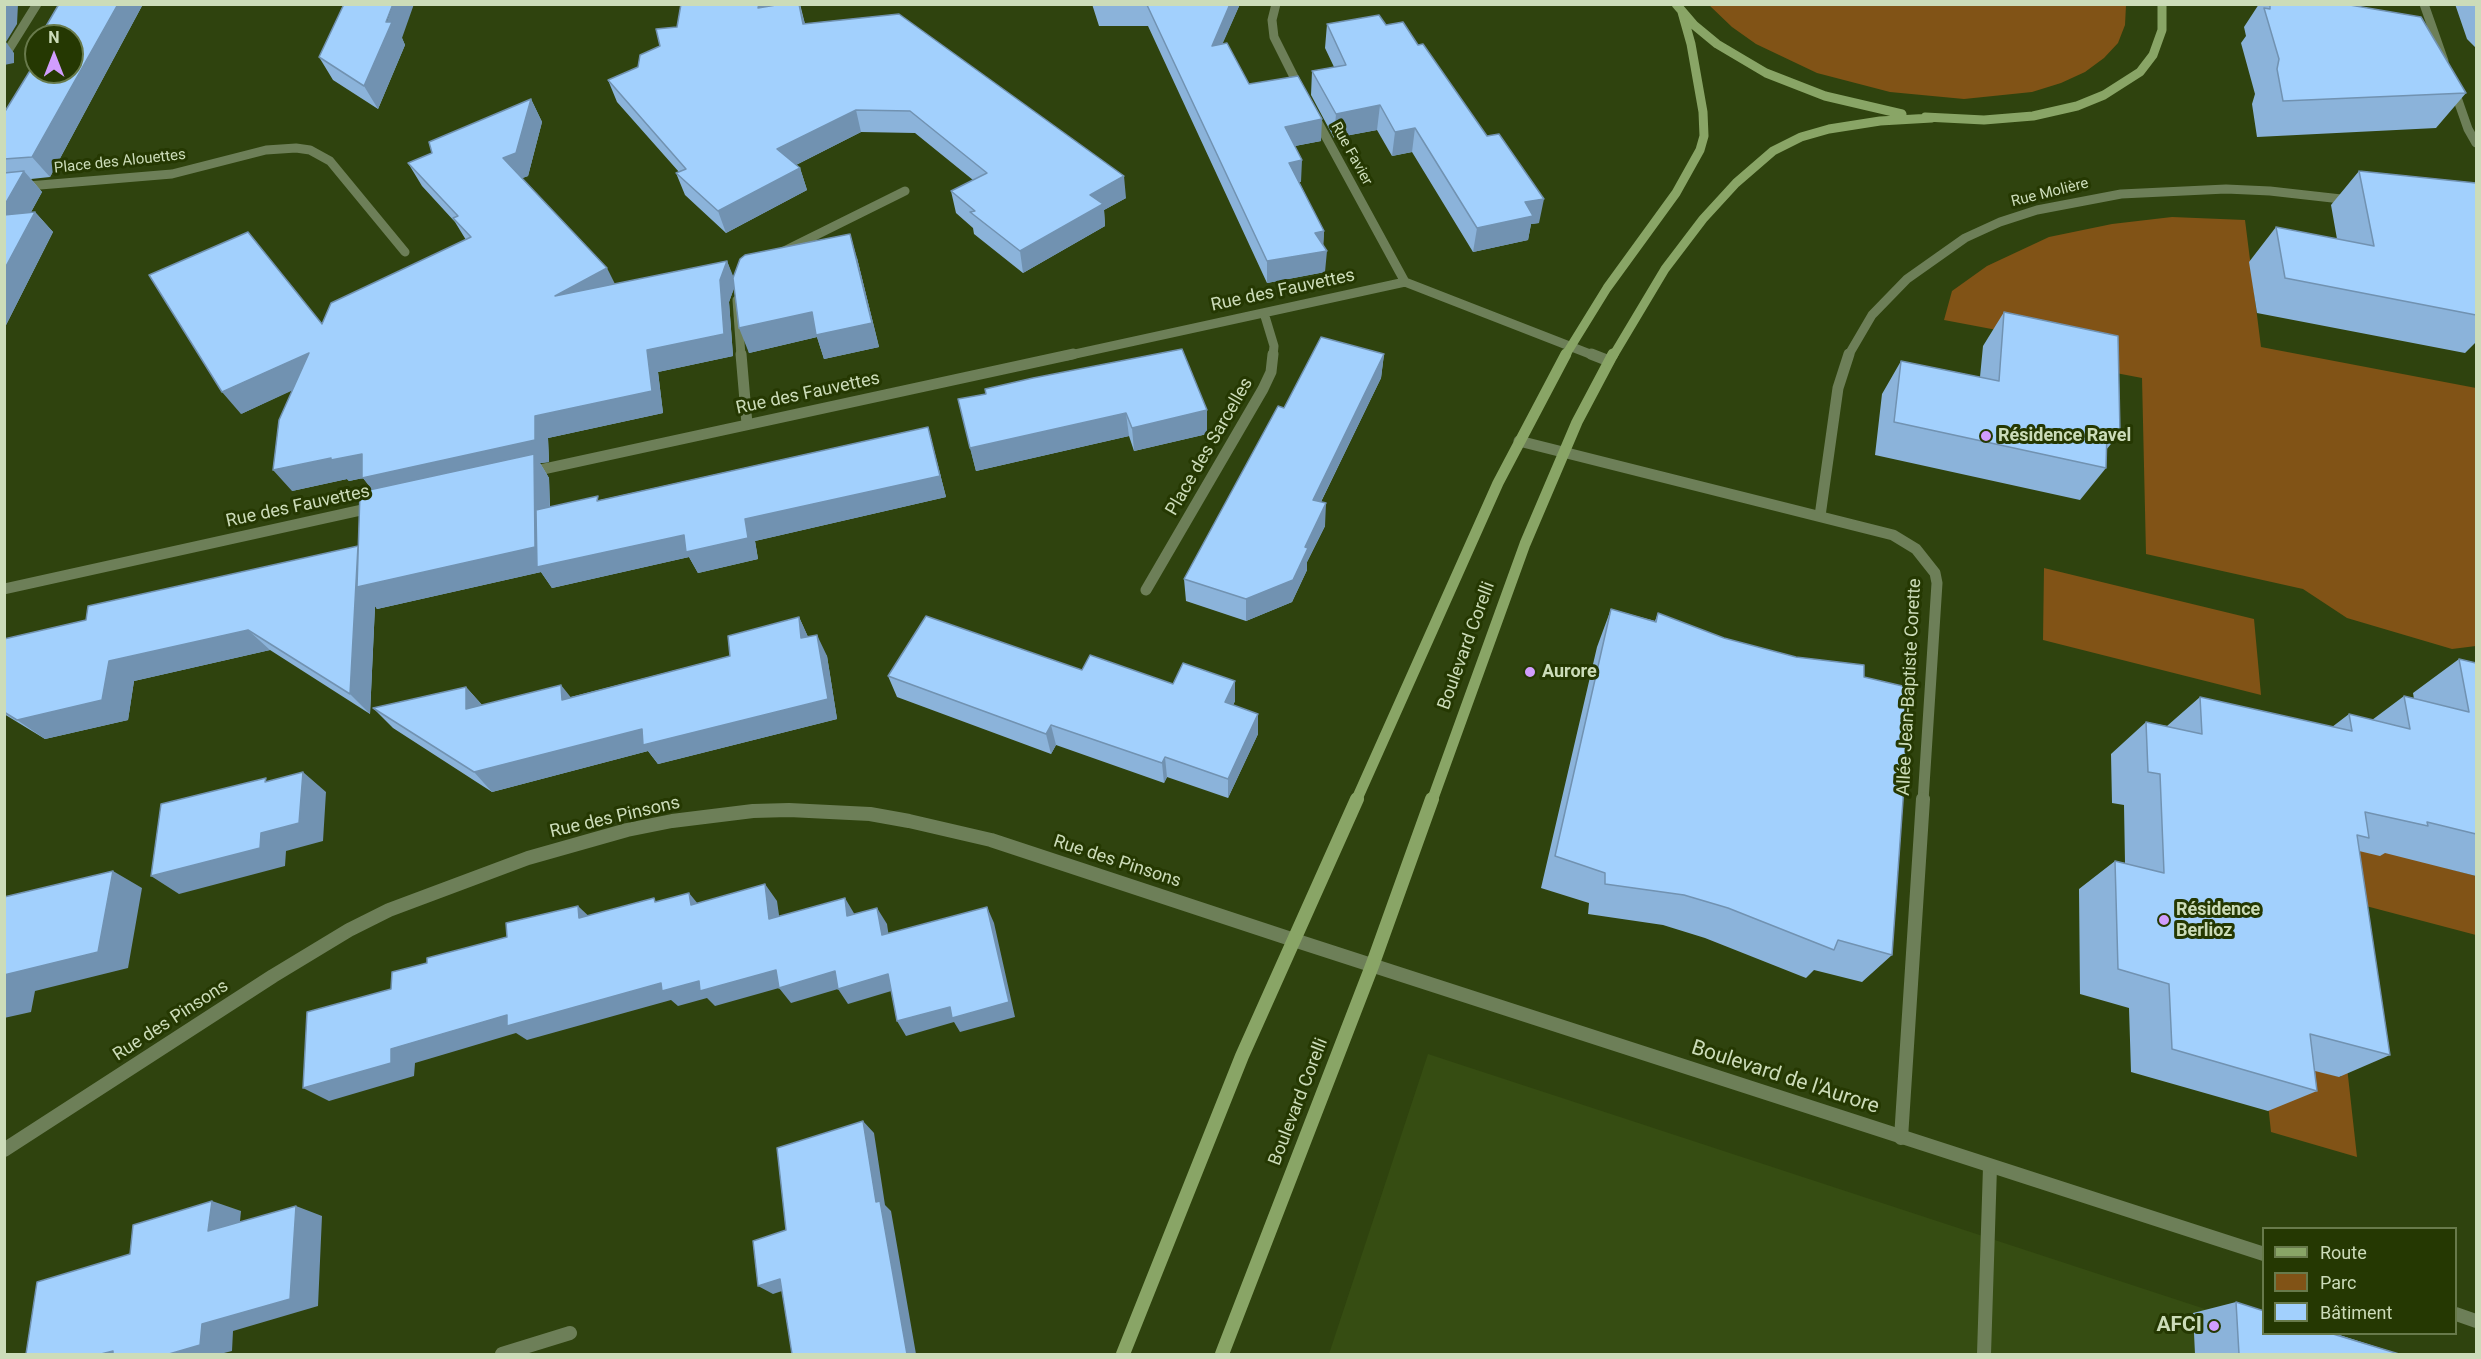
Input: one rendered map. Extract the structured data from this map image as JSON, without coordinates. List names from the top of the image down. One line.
{"streets":{"main road":["Boulevard Corelli"],"street":["Rue Favier","Place des Alouettes","Rue Molière","Rue des Fauvettes","Place des Sarcelles","Allée Jean-Baptiste Corette","Rue des Pinsons","Boulevard de l'Aurore"]},"crossings":[["Rue Favier","Rue des Fauvettes"],["Rue Molière","Allée Jean-Baptiste Corette"],["Rue des Fauvettes","Place des Sarcelles"],["Boulevard Corelli","Allée Jean-Baptiste Corette"],["Boulevard Corelli","Rue des Pinsons"],["Boulevard Corelli","Boulevard de l'Aurore"],["Allée Jean-Baptiste Corette","Boulevard de l'Aurore"],["Rue des Pinsons","Boulevard de l'Aurore"]],"places":["Résidence Ravel","Aurore","Résidence Berlioz","AFCI"],"legend":["Route","Parc","Bâtiment"],"north":"top"}
